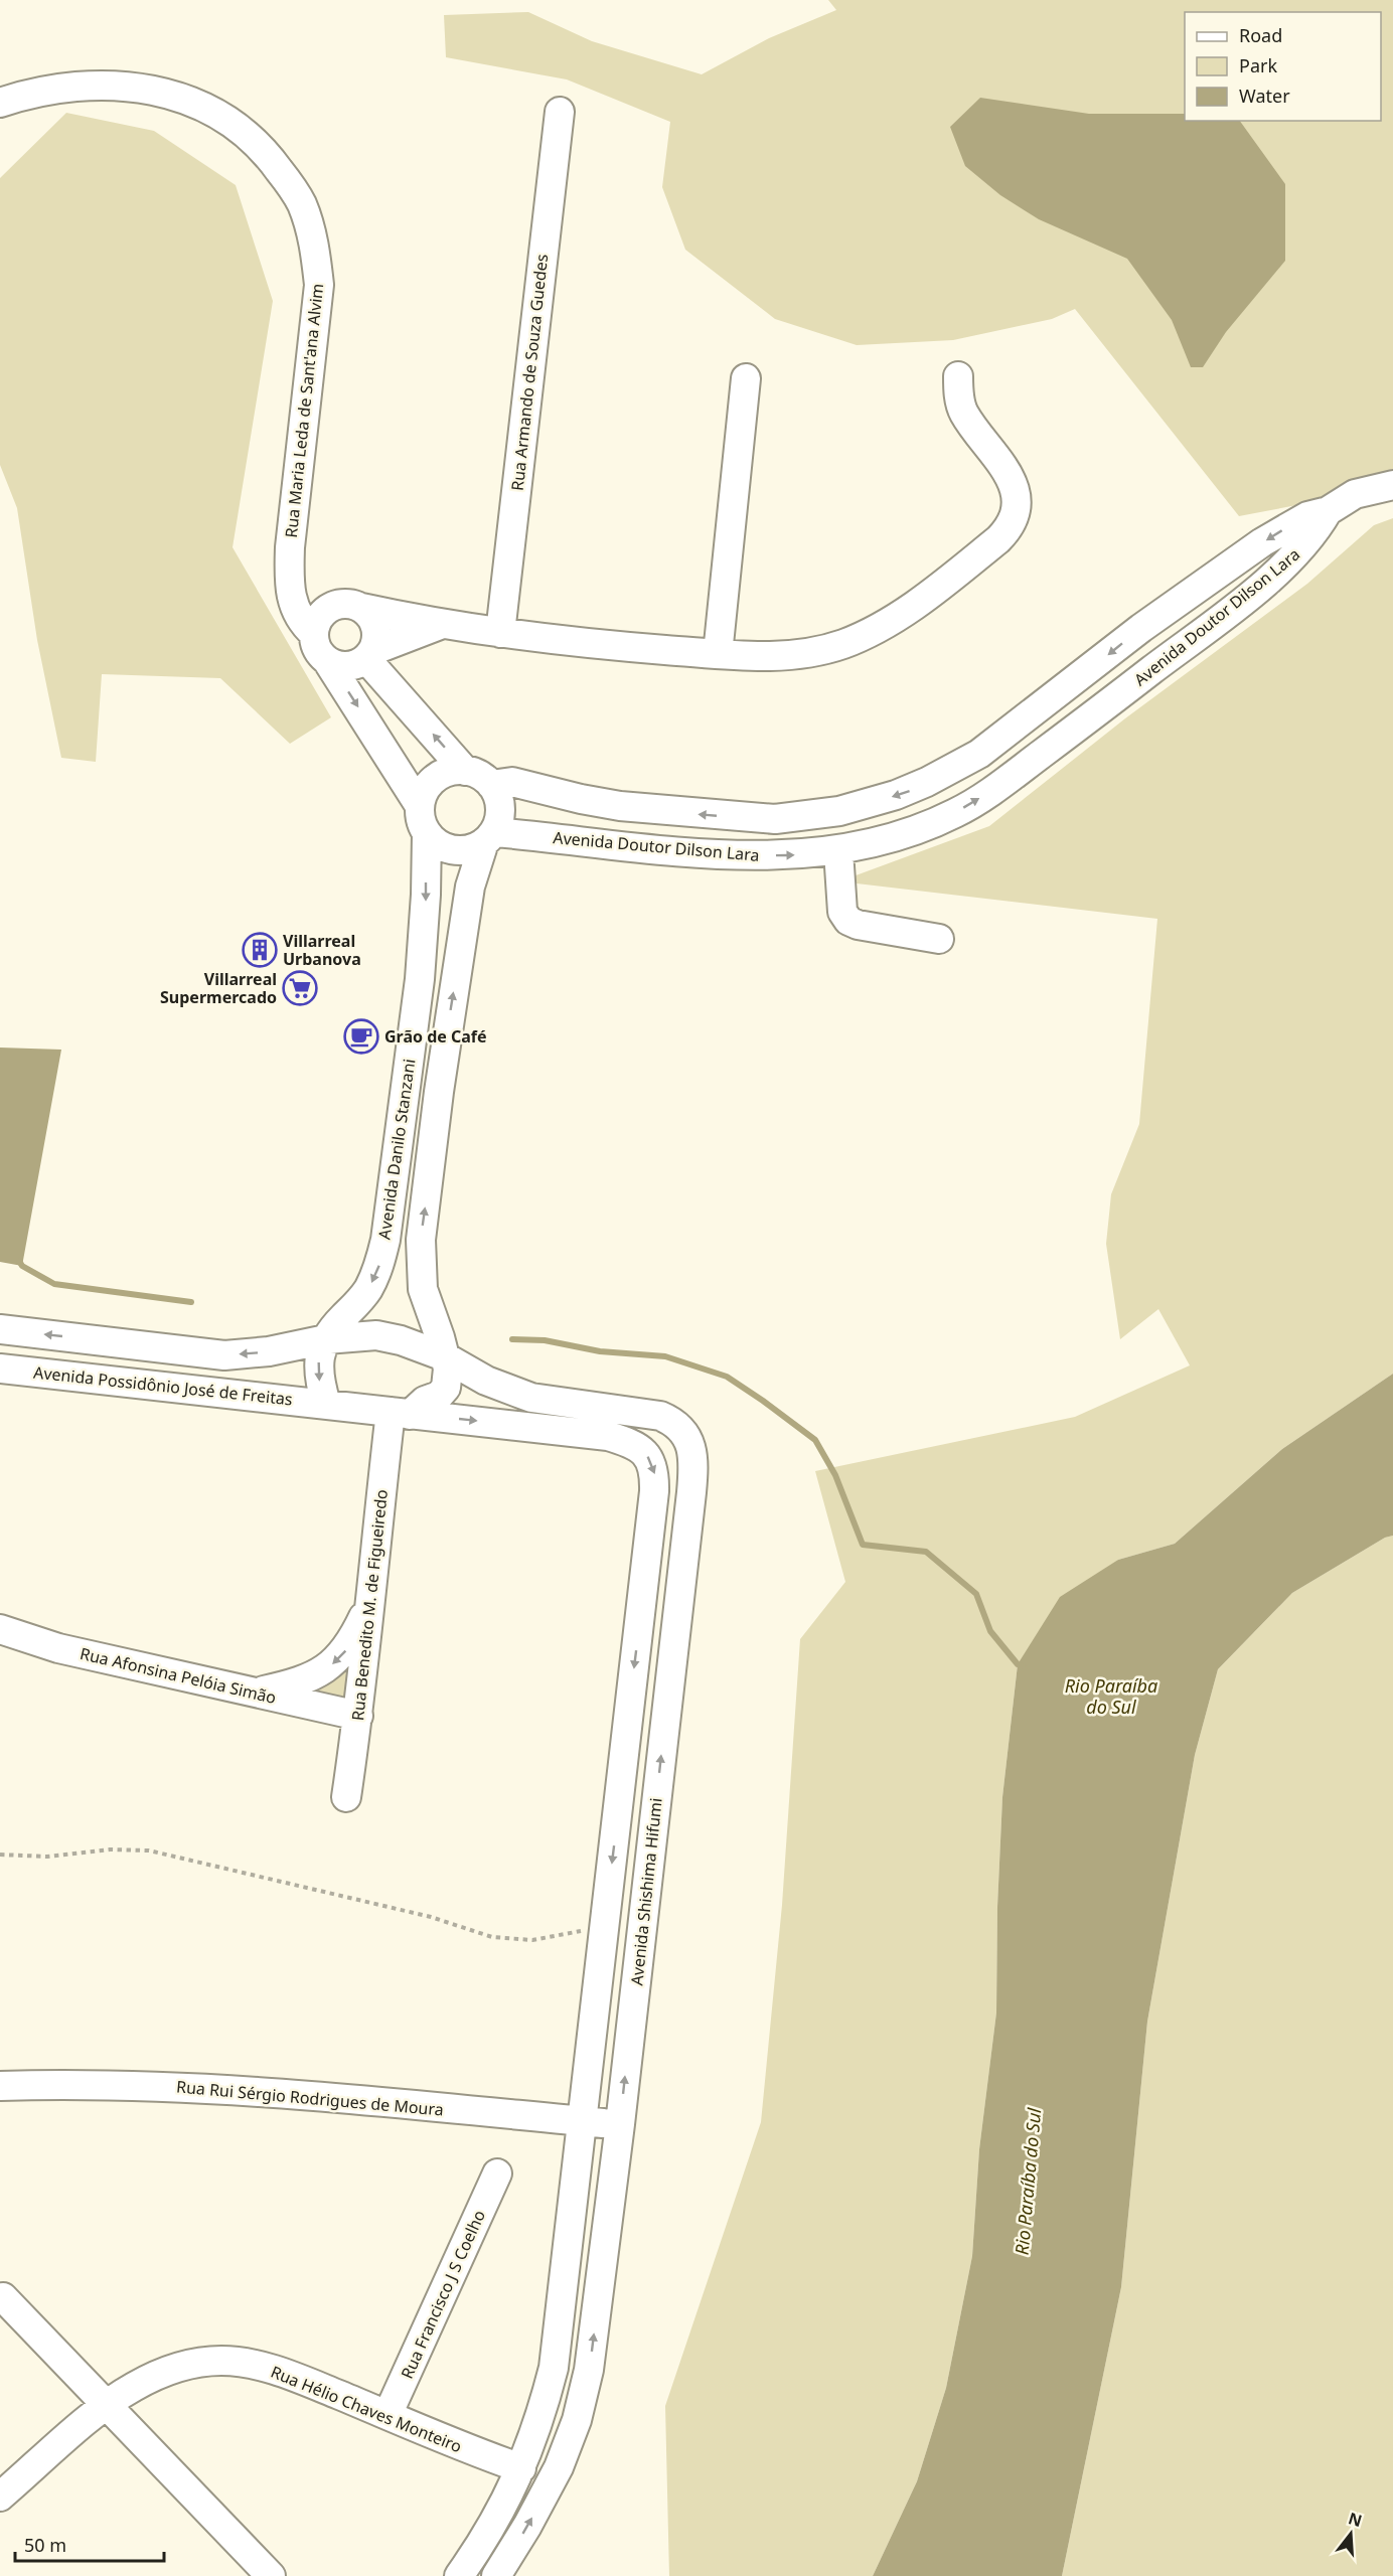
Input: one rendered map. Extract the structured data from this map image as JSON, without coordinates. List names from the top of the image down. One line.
{"streets":{"street":["Rua Armando de Souza Guedes","Rua Maria Leda de Sant'ana Alvim","Avenida Doutor Dilson Lara","Avenida Danilo Stanzani","Avenida Possidônio José de Freitas","Rua Benedito M. de Figueiredo","Rua Afonsina Pelóia Simão","Avenida Shishima Hifumi","Rua Rui Sérgio Rodrigues de Moura","Rua Francisco J S Coelho","Rua Hélio Chaves Monteiro"]},"crossings":[["Avenida Doutor Dilson Lara","Avenida Danilo Stanzani"],["Avenida Danilo Stanzani","Avenida Possidônio José de Freitas"],["Avenida Danilo Stanzani","Rua Benedito M. de Figueiredo"],["Avenida Danilo Stanzani","Avenida Shishima Hifumi"],["Avenida Possidônio José de Freitas","Rua Benedito M. de Figueiredo"],["Rua Benedito M. de Figueiredo","Rua Afonsina Pelóia Simão"],["Avenida Shishima Hifumi","Rua Rui Sérgio Rodrigues de Moura"],["Rua Francisco J S Coelho","Rua Hélio Chaves Monteiro"]],"water":["Rio Paraíba do Sul"],"places":{"building":["Villarreal Urbanova"],"supermarket":["Villarreal Supermercado"],"cafe":["Grão de Café"]},"legend":["Road","Park","Water"],"scale_bar":"50 m","north":"top"}
